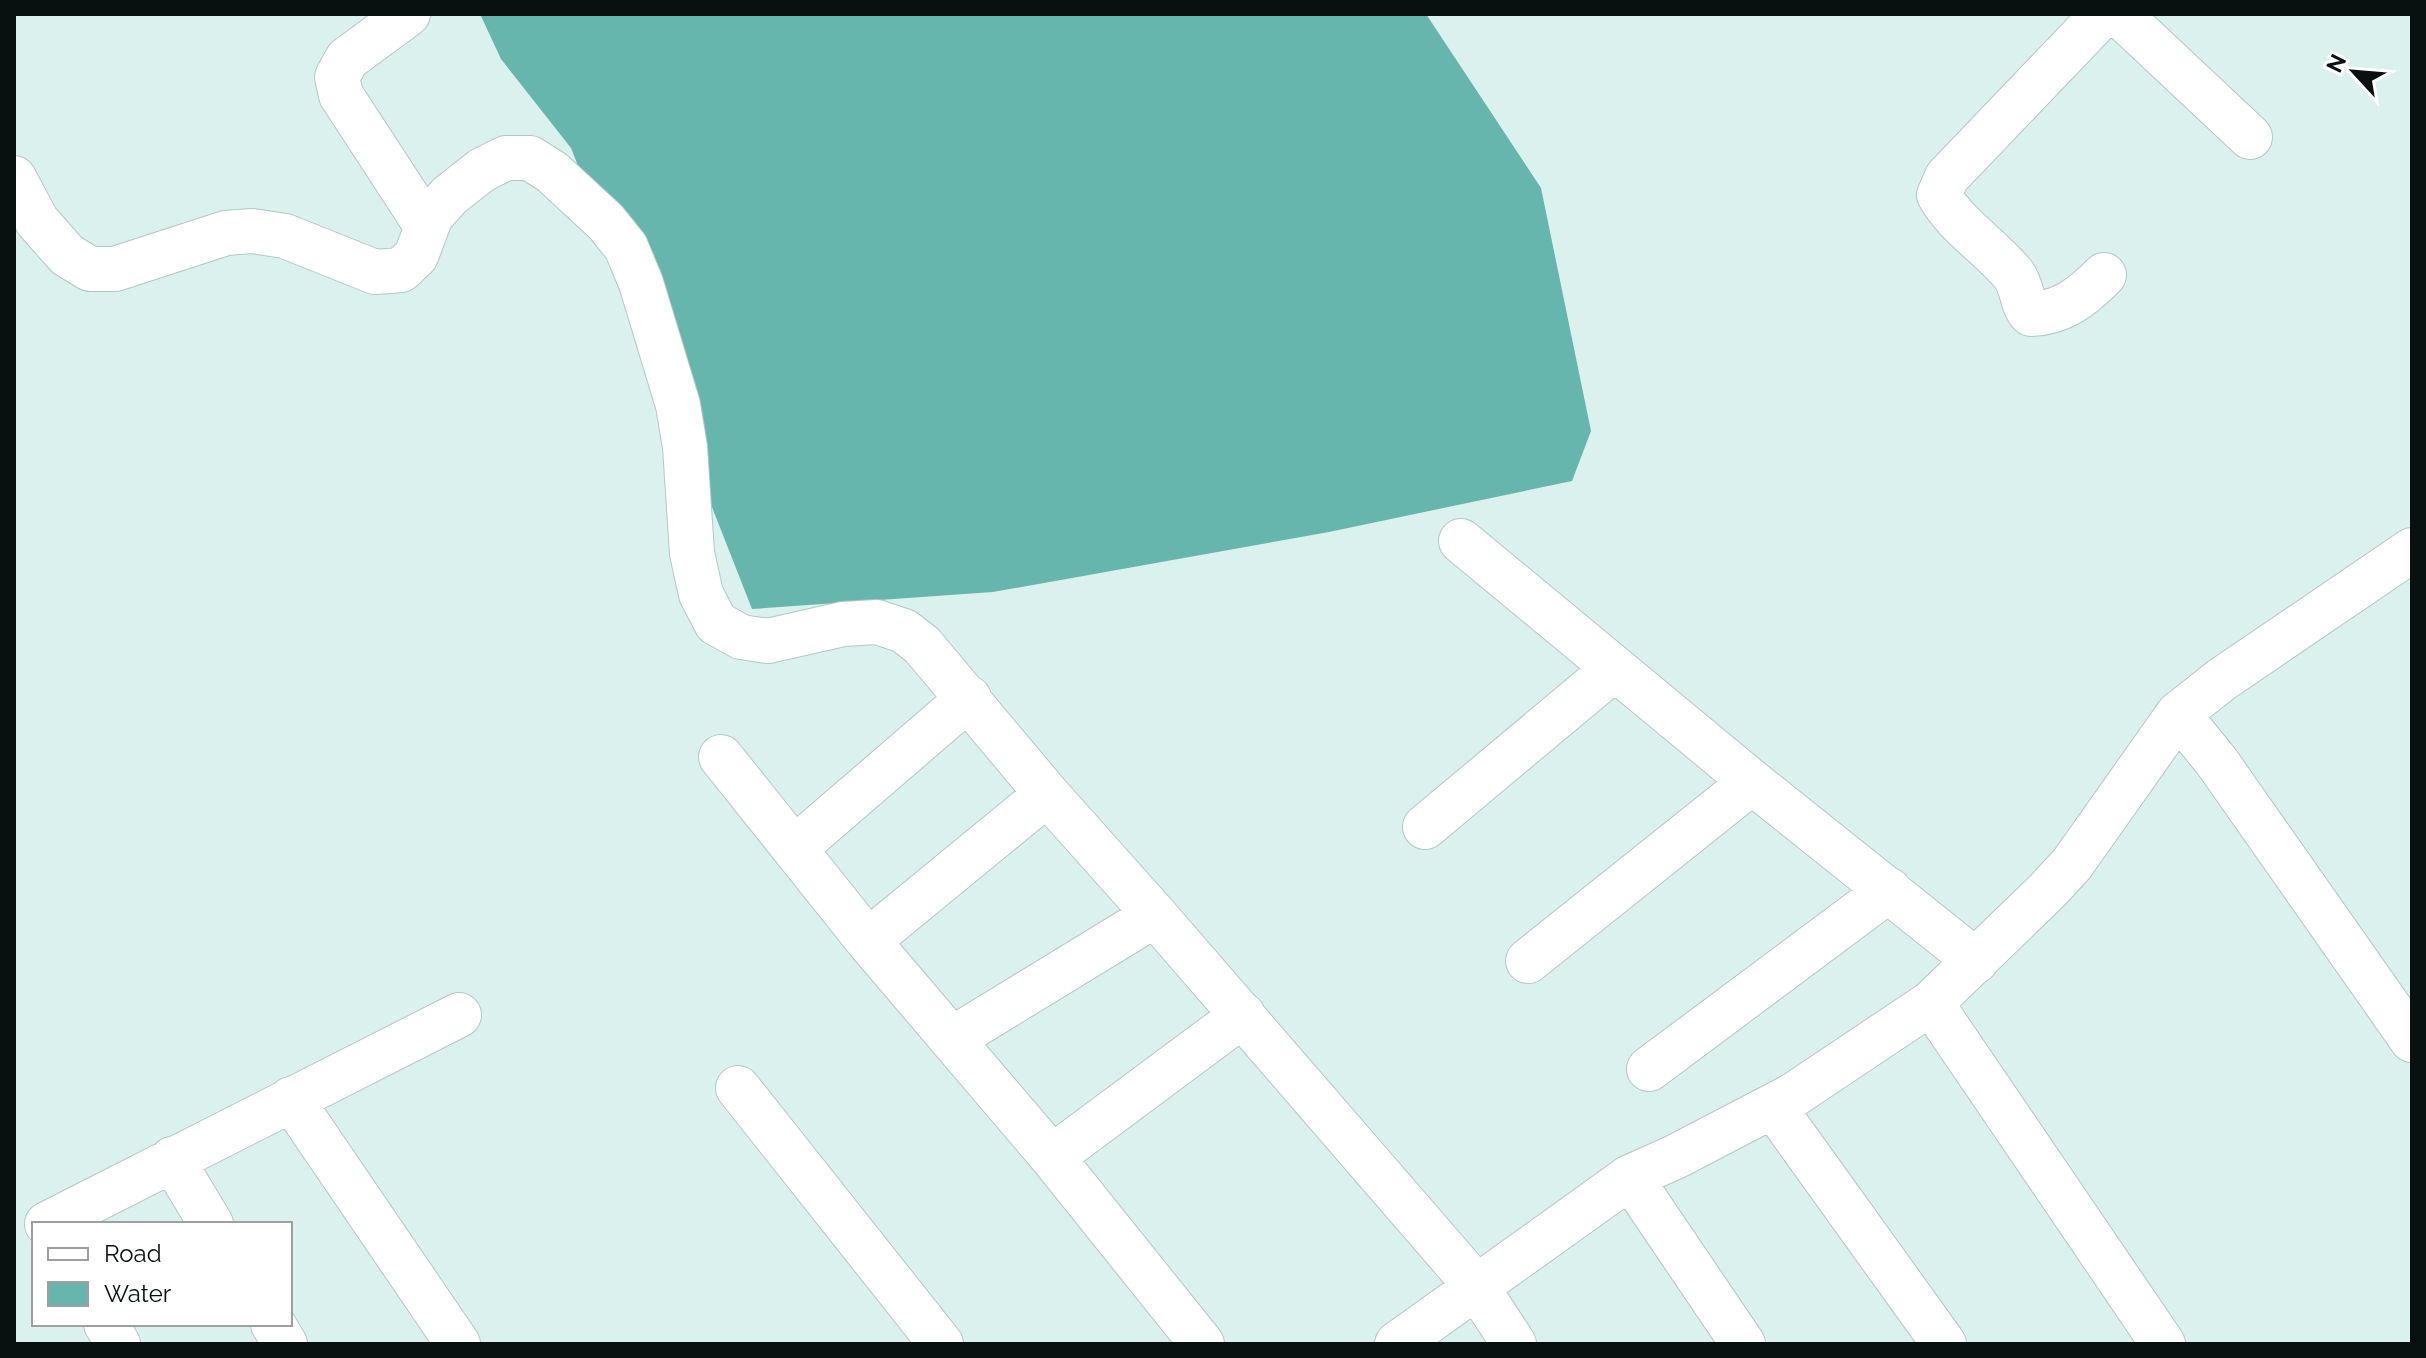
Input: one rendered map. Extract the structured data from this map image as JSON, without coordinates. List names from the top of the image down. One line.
{"legend":["Road","Water"],"north":"top left"}
